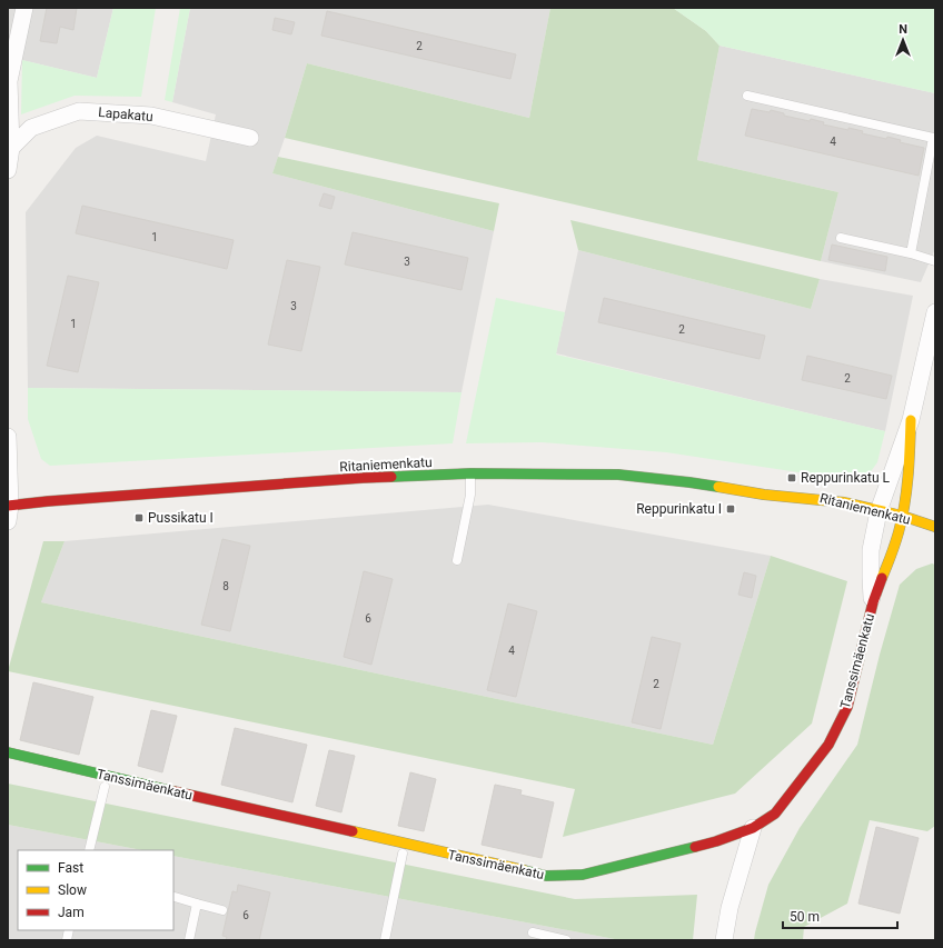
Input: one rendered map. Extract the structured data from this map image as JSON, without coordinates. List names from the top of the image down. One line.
{"streets":{"street":["Lapakatu","Ritaniemenkatu","Tanssimäenkatu"]},"crossings":[["Ritaniemenkatu","Tanssimäenkatu"]],"places":{"transit":["Reppurinkatu L","Reppurinkatu I","Pussikatu I"]},"house_numbers":["2","4","1","3","3","1","2","2","8","6","4","2","6"],"legend":["Fast","Slow","Jam"],"scale_bar":"50 m","north":"top"}
